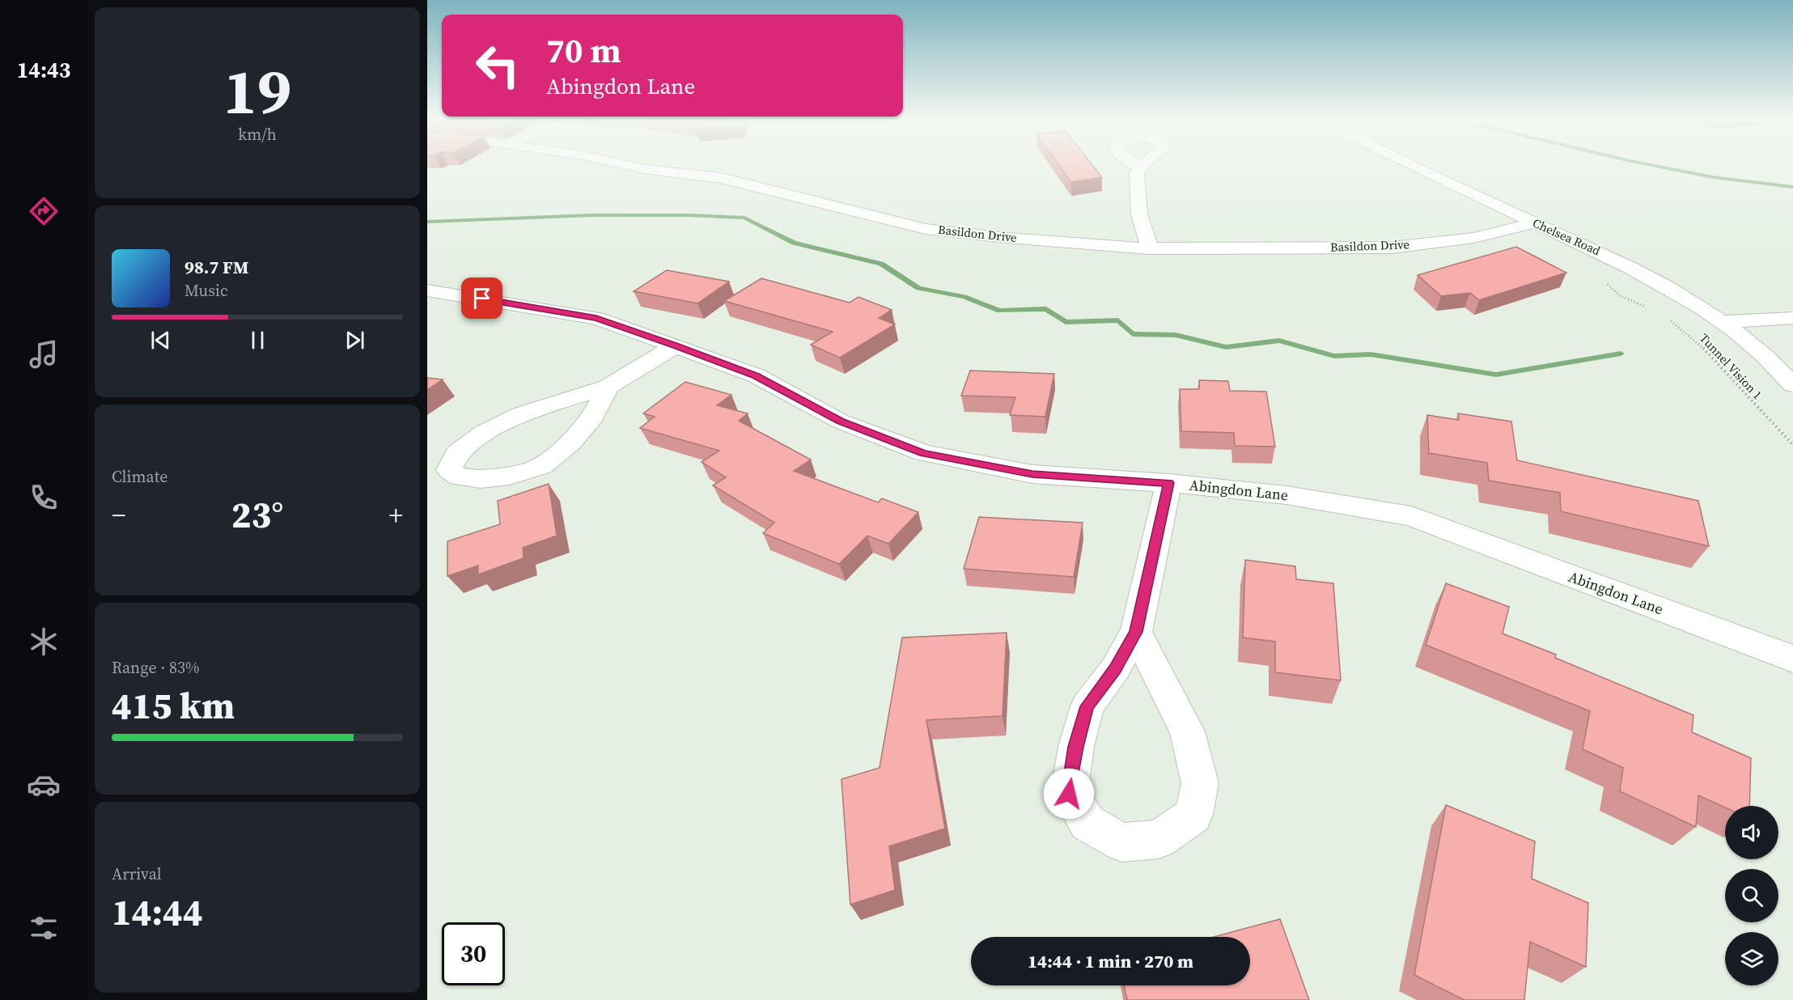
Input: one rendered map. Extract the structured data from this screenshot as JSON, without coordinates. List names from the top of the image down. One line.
{"streets":{"street":["Basildon Drive","Chelsea Road","Abingdon Lane"],"path":["Tunnel Vision 1"]},"crossings":[["Basildon Drive","Chelsea Road"]],"page":{"tabs":"14:43","tile":[["19","km/h"],"Climate",["Range · 83%","415 km"],["Arrival","14:44"]],"turn":["70 m","Abingdon Lane"],"song":["98.7 FM","Music"],"heat":["−","23°","+"],"limit":"30","trip":"14:44 · 1 min · 270 m"}}
